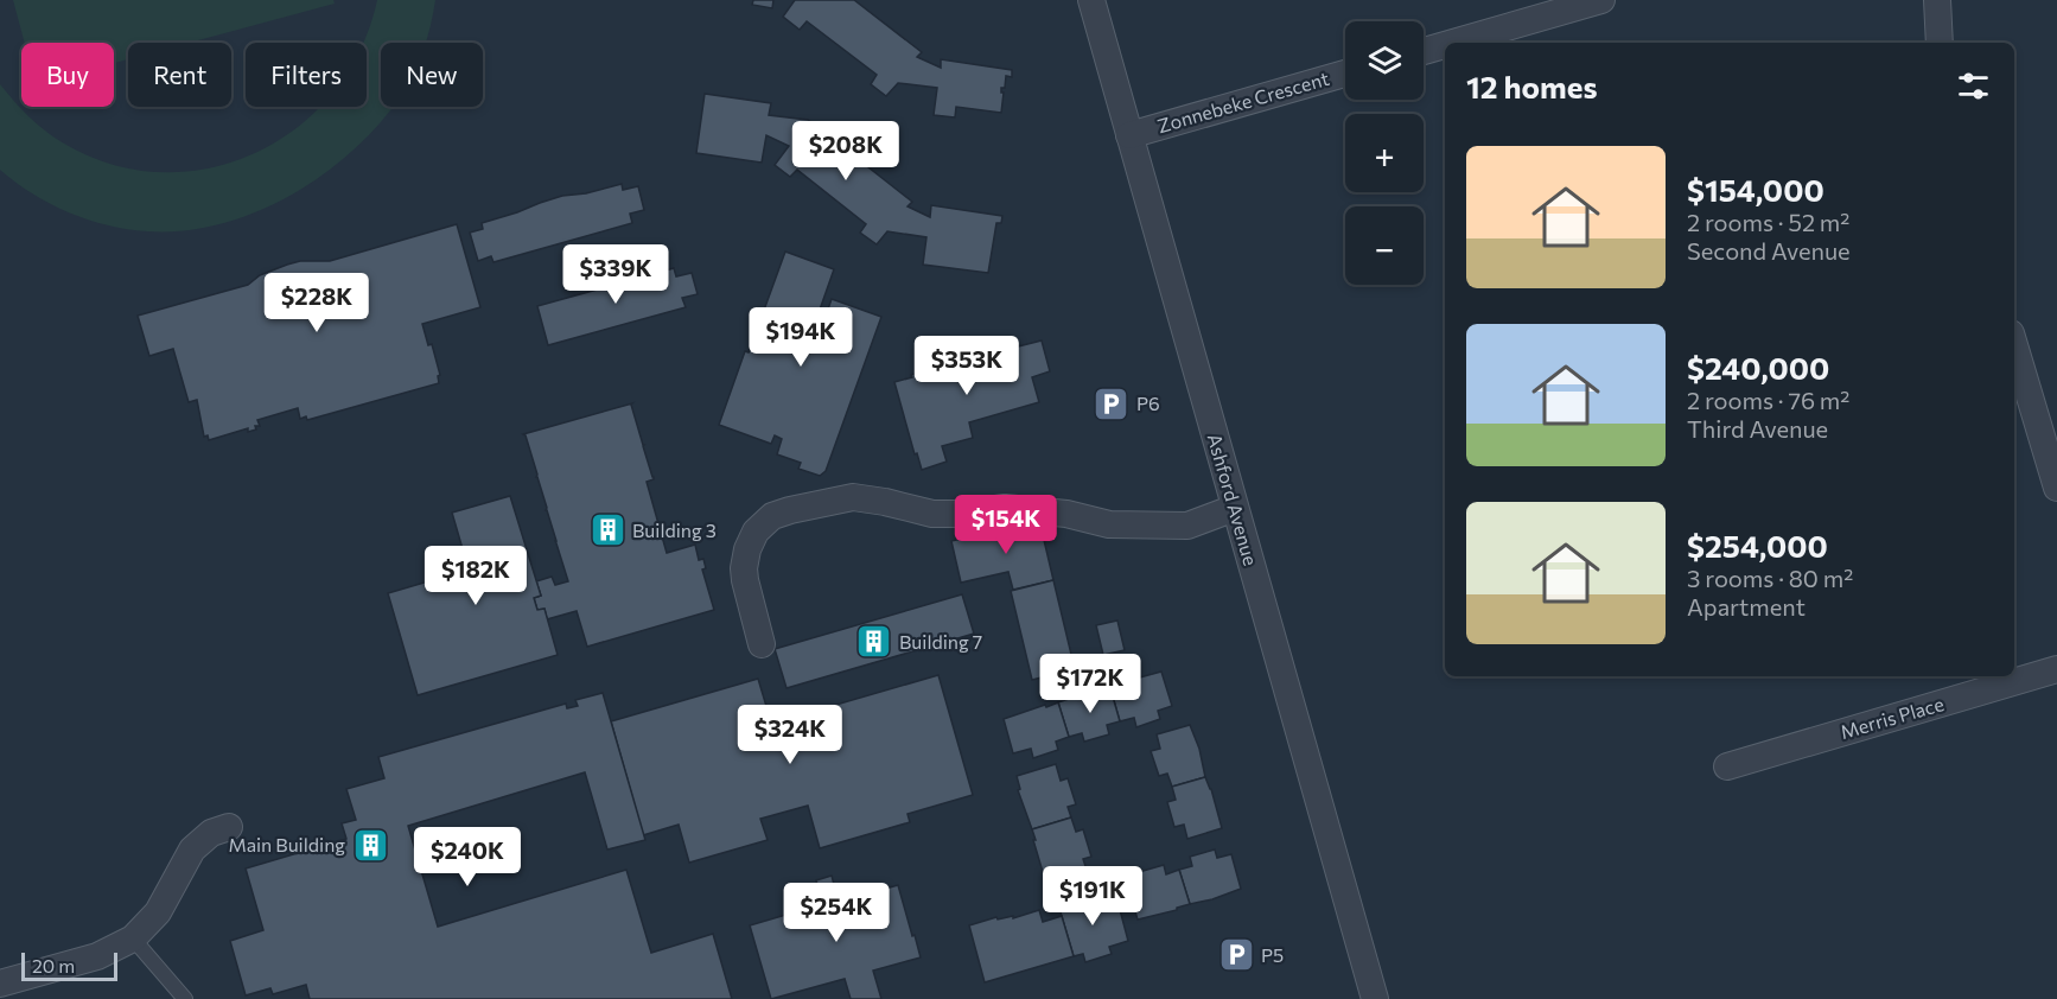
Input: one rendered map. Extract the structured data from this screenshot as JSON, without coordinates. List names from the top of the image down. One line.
{"streets":{"street":["Zonnebeke Crescent","Ashford Avenue","Merris Place"]},"crossings":[["Zonnebeke Crescent","Ashford Avenue"]],"places":{"parking":["P6","P5"],"building":["Building 3","Building 7","Main Building"]},"scale_bar":"20 m","page":{"map_buttons":["+","−"],"chip":["Buy","Rent","Filters","New"],"heading":"12 homes","price":["$208K","$339K","$228K","$194K","$353K","$154K","$182K","$172K","$324K","$240K","$191K","$254K"],"list":[{"name":"$154,000","note":"2 rooms · 52 m² · Second Avenue"},{"name":"$240,000","note":"2 rooms · 76 m² · Third Avenue"},{"name":"$254,000","note":"3 rooms · 80 m² · Apartment"}],"scale":"20 m"}}
